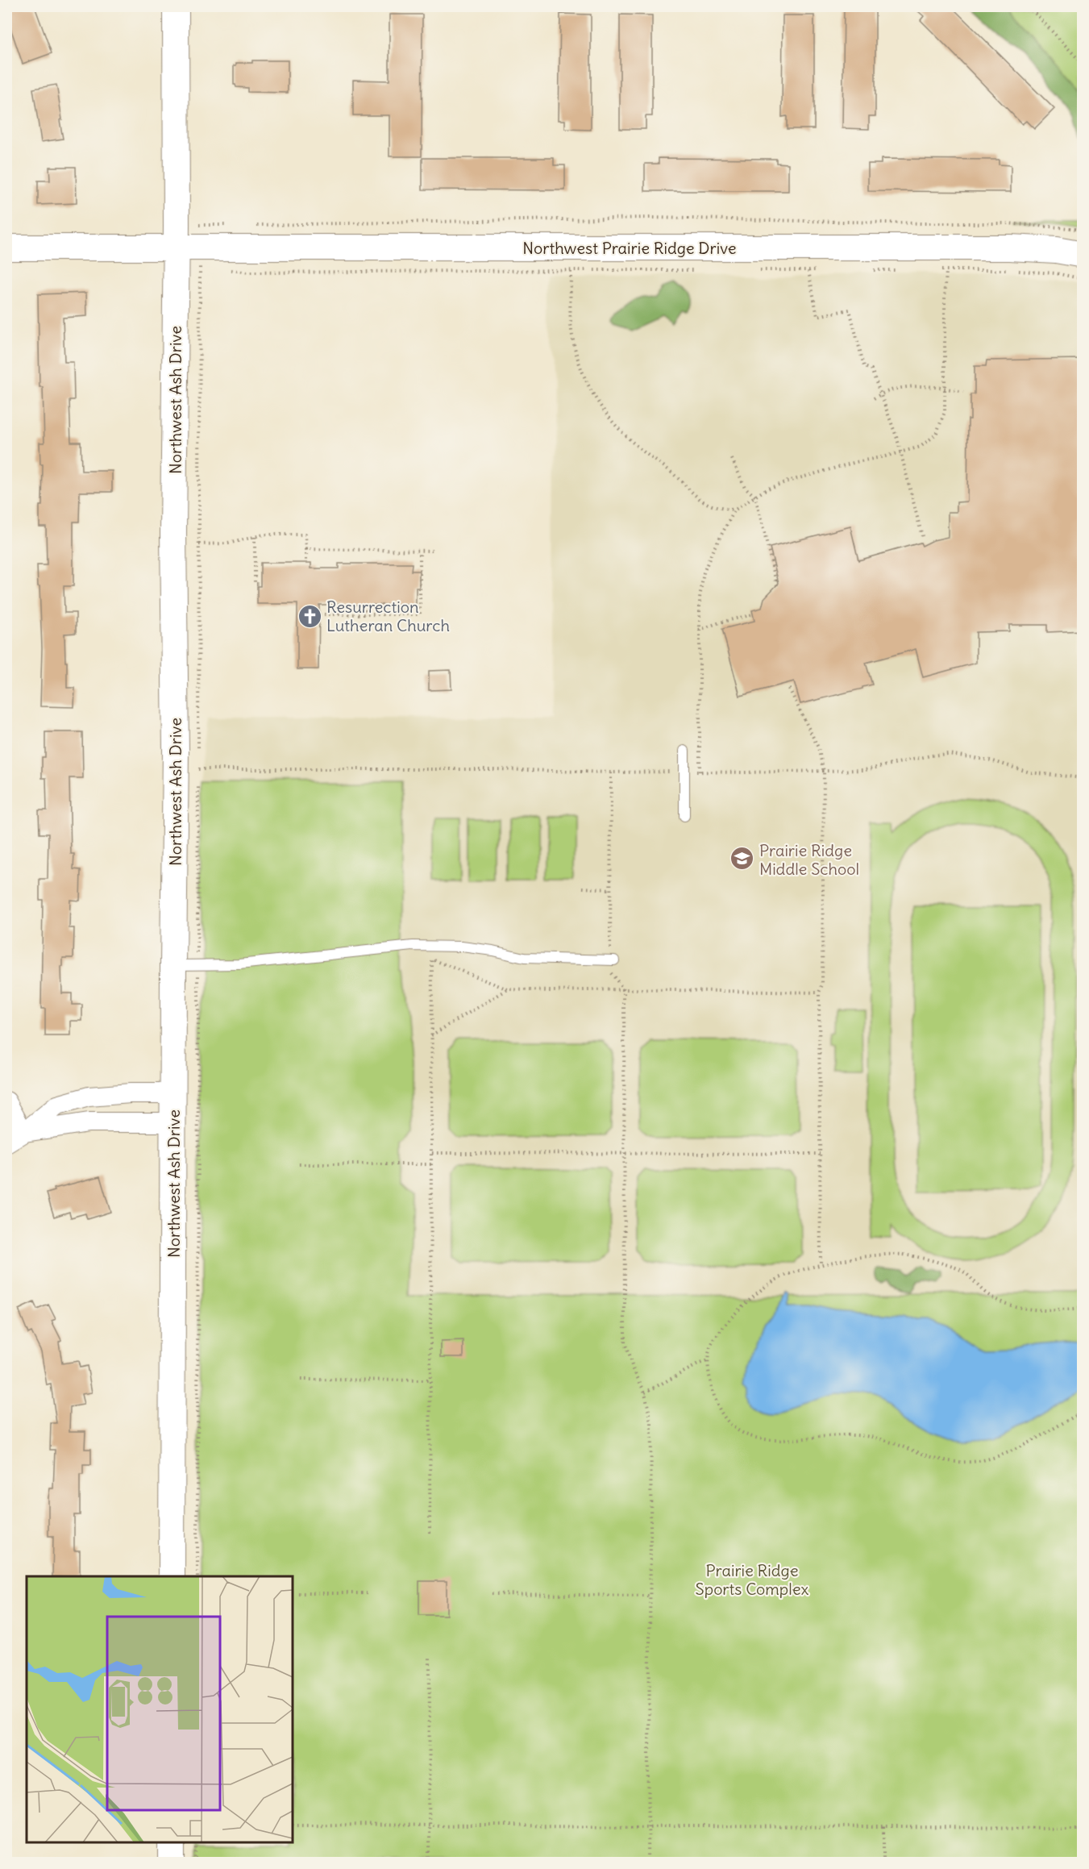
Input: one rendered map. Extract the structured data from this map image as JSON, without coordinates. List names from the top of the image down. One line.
{"streets":{"street":["Northwest Prairie Ridge Drive","Northwest Ash Drive"]},"crossings":[["Northwest Prairie Ridge Drive","Northwest Ash Drive"]],"parks":["Prairie Ridge Sports Complex"],"places":{"church":["Resurrection Lutheran Church"],"school or university":["Prairie Ridge Middle School"]}}
